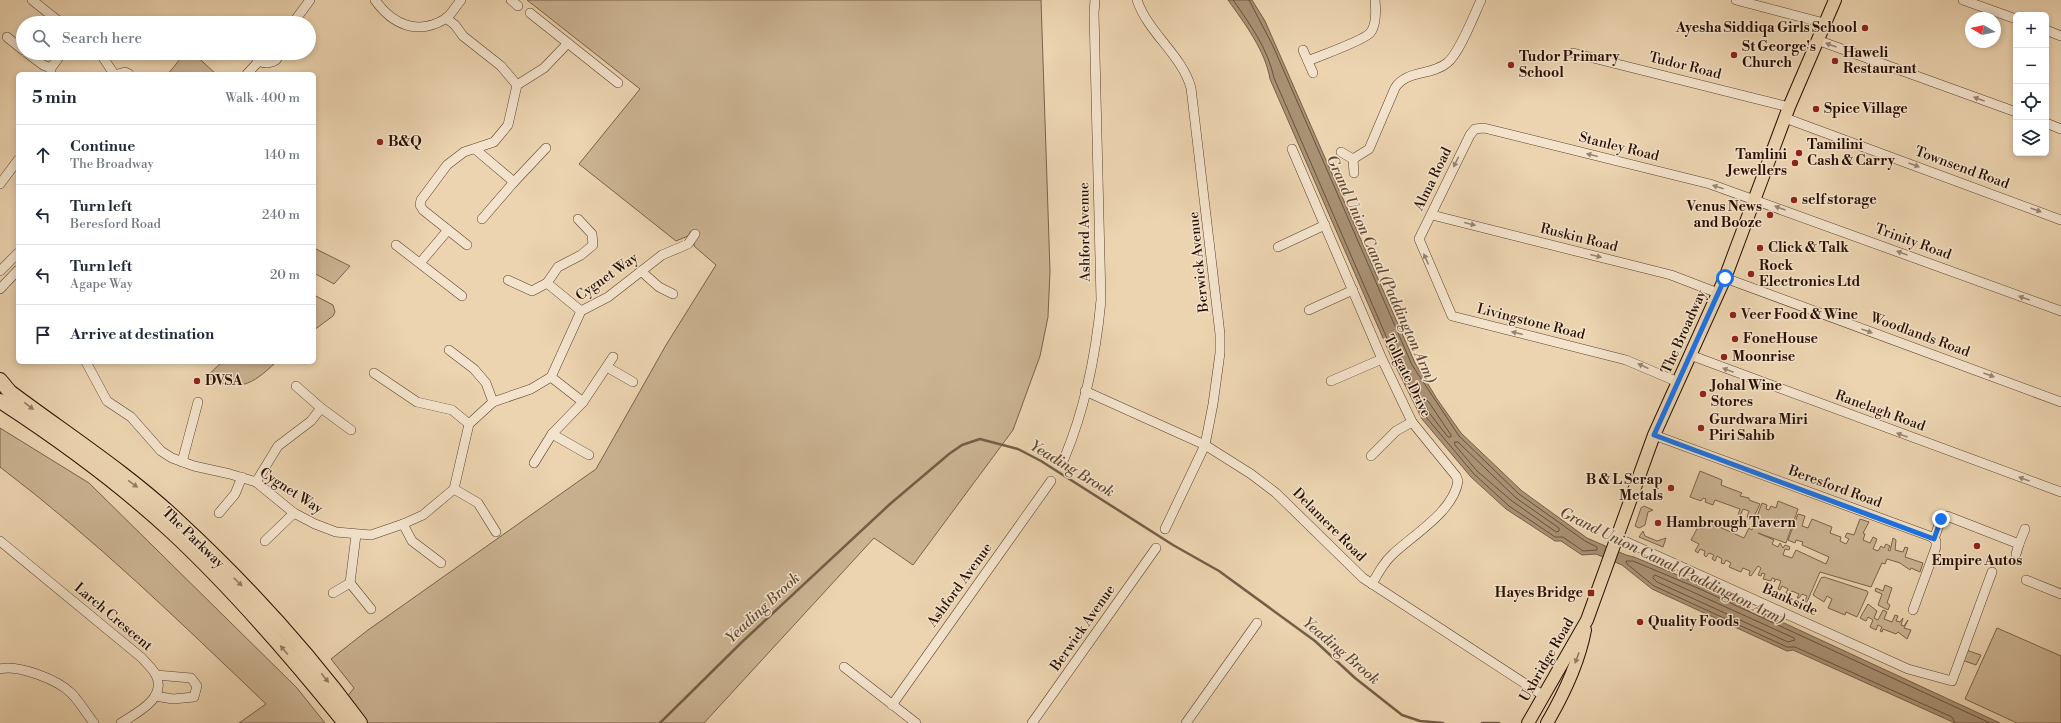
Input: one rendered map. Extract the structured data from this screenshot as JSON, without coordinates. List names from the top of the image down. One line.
{"streets":{"highway":["The Parkway"],"main road":["The Broadway","Uxbridge Road"],"street":["Tudor Road","Stanley Road","Townsend Road","Alma Road","Ashford Avenue","Ruskin Road","Trinity Road","Berwick Avenue","Cygnet Way","Livingstone Road","Woodlands Road","Tollgate Drive","Ranelagh Road","Beresford Road","Delamere Road","Bankside","Larch Crescent"]},"crossings":[["Tudor Road","Townsend Road"],["Tudor Road","The Broadway"],["Stanley Road","Alma Road"],["Stanley Road","Trinity Road"],["Stanley Road","The Broadway"],["Townsend Road","The Broadway"],["Alma Road","Ruskin Road"],["Alma Road","Livingstone Road"],["Ashford Avenue","Delamere Road"],["Ruskin Road","The Broadway"],["Trinity Road","The Broadway"],["Berwick Avenue","Delamere Road"],["Livingstone Road","The Broadway"],["The Broadway","Woodlands Road"],["The Broadway","Ranelagh Road"],["The Broadway","Beresford Road"],["The Broadway","Bankside"],["Tollgate Drive","Delamere Road"],["Delamere Road","Uxbridge Road"]],"one_way":["Stanley Road","Townsend Road","Alma Road","Ruskin Road","Trinity Road","Livingstone Road","Woodlands Road","Ranelagh Road"],"water":["Grand Union Canal (Paddington Arm)","Yeading Brook"],"places":{"other":["Ayesha Siddiqa Girls School","St George's Church","Haweli Restaurant","Tudor Primary School","Spice Village","B&Q","Tamilini Cash & Carry","Tamlini Jewellers","self storage","Venus News and Booze","Click & Talk","Rock Electronics Ltd","Veer Food & Wine","FoneHouse","Moonrise","DVSA","Johal Wine Stores","Gurdwara Miri Piri Sahib","B & L Scrap Metals","Hambrough Tavern","Empire Autos","Quality Foods"],"transit":["Hayes Bridge"]},"north":"left","page":{"map_buttons":["+","−"],"search":"Search here","heading":["5 min","Walk · 400 m"],"list":[["Continue","The Broadway","140 m"],["Turn left","Beresford Road","240 m"],["Turn left","Agape Way","20 m"],"Arrive at destination"]}}
